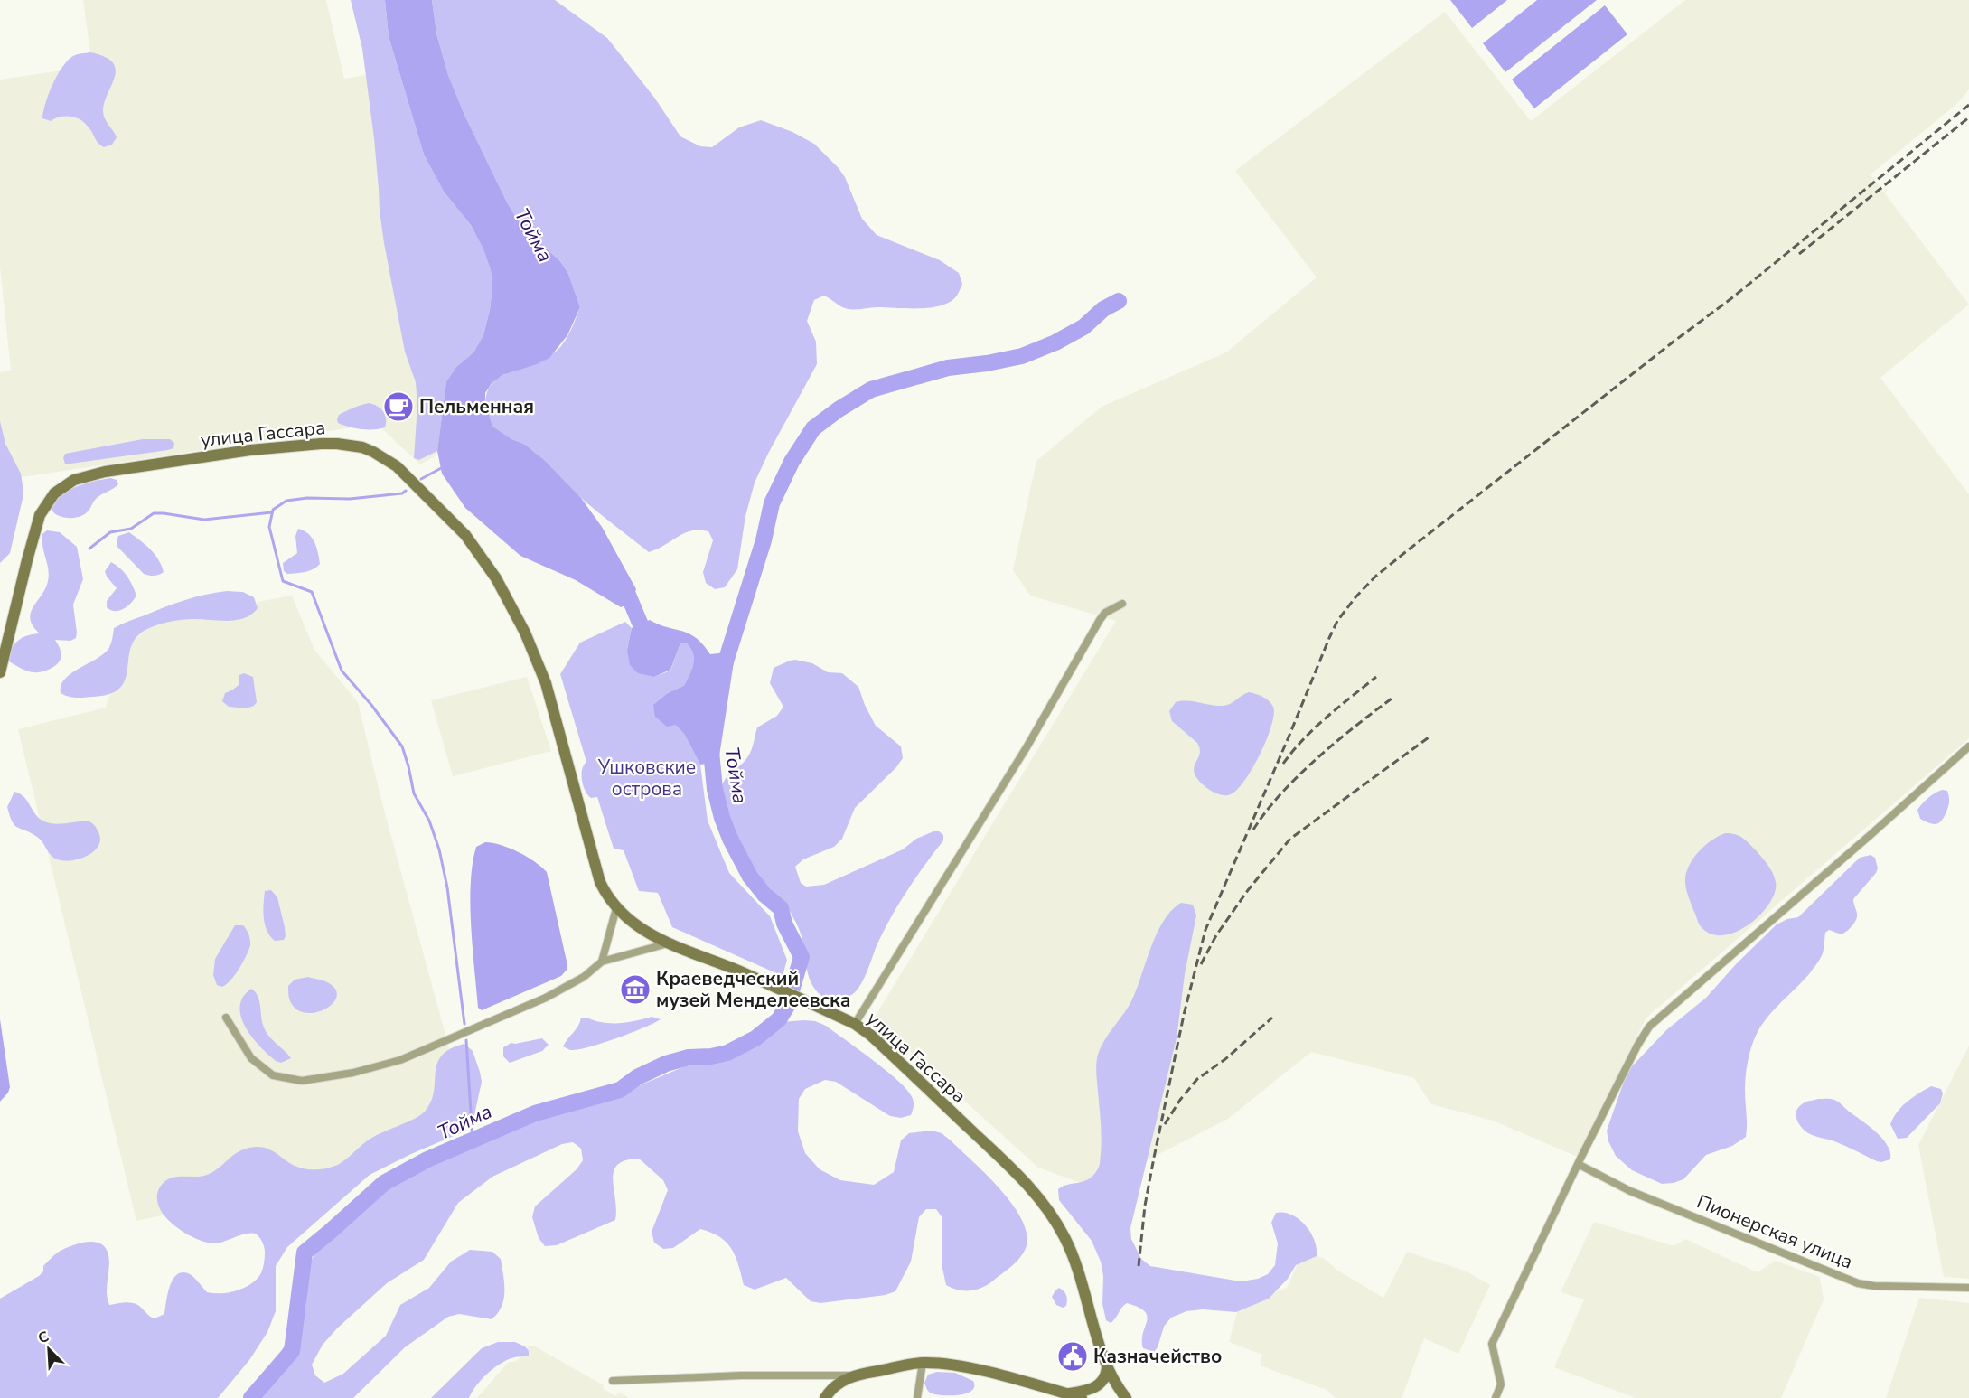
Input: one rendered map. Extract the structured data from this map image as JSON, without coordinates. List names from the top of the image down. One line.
{"streets":{"main road":["улица Гассара"],"street":["Пионерская улица"]},"water":["Тойма"],"parks":["Ушковские острова"],"places":{"cafe":["Пельменная"],"museum":["Краеведческий музей Менделеевска"],"public building":["Казначейство"]},"north":"top left"}
